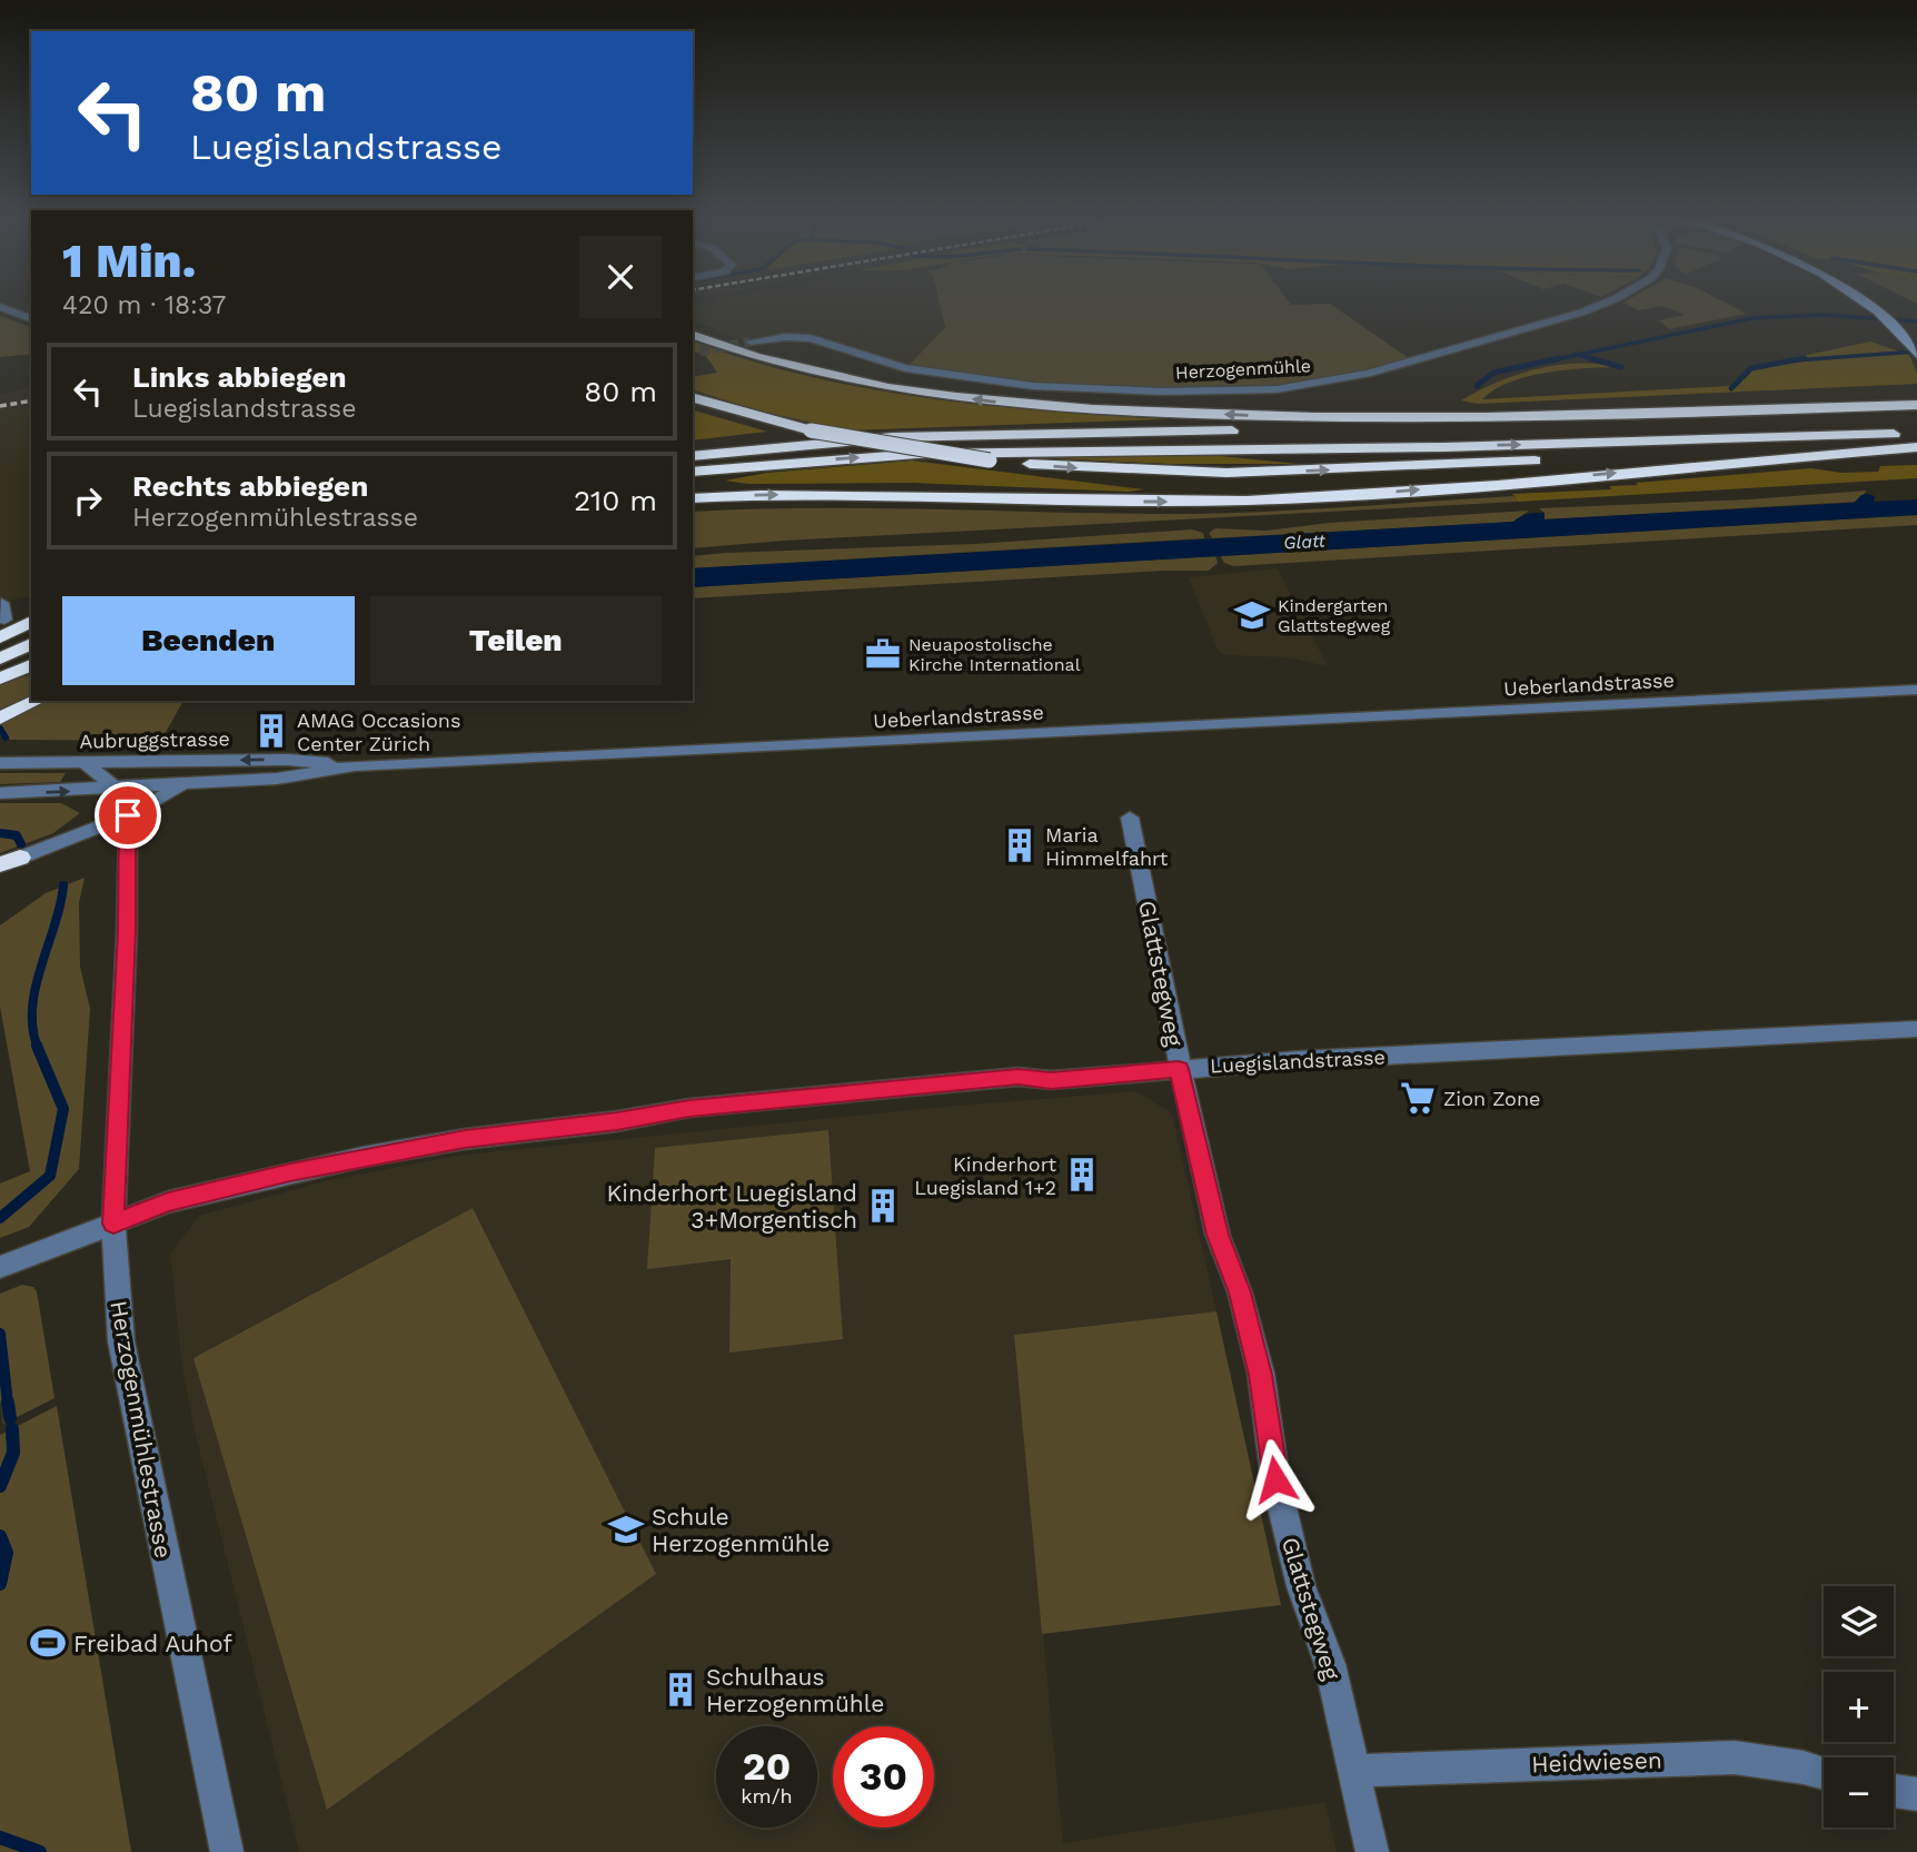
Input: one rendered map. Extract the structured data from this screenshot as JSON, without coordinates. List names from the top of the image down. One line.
{"streets":{"street":["Herzogenmühle","Ueberlandstrasse","Aubruggstrasse","Glattstegweg","Luegislandstrasse","Herzogenmühlestrasse","Heidwiesen"]},"crossings":[["Ueberlandstrasse","Aubruggstrasse"],["Ueberlandstrasse","Herzogenmühlestrasse"],["Glattstegweg","Luegislandstrasse"],["Glattstegweg","Heidwiesen"],["Luegislandstrasse","Herzogenmühlestrasse"]],"water":["Glatt"],"places":{"school or university":["Kindergarten Glattstegweg","Schule Herzogenmühle"],"office":["Neuapostolische Kirche International"],"building":["AMAG Occasions Center Zürich","Maria Himmelfahrt","Kinderhort Luegisland 1+2","Kinderhort Luegisland 3+Morgentisch","Schulhaus Herzogenmühle"],"supermarket":["Zion Zone"],"sports":["Freibad Auhof"]},"page":{"turn":["80 m","Luegislandstrasse"],"heading":["1 Min.","420 m · 18:37"],"list":[{"name":"Links abbiegen","note":"Luegislandstrasse","value":"80 m"},{"name":"Rechts abbiegen","note":"Herzogenmühlestrasse","value":"210 m"}],"buttons":["Beenden","Teilen"],"map_buttons":["+","−"],"speed":"20 km/h","limit":"30"}}
